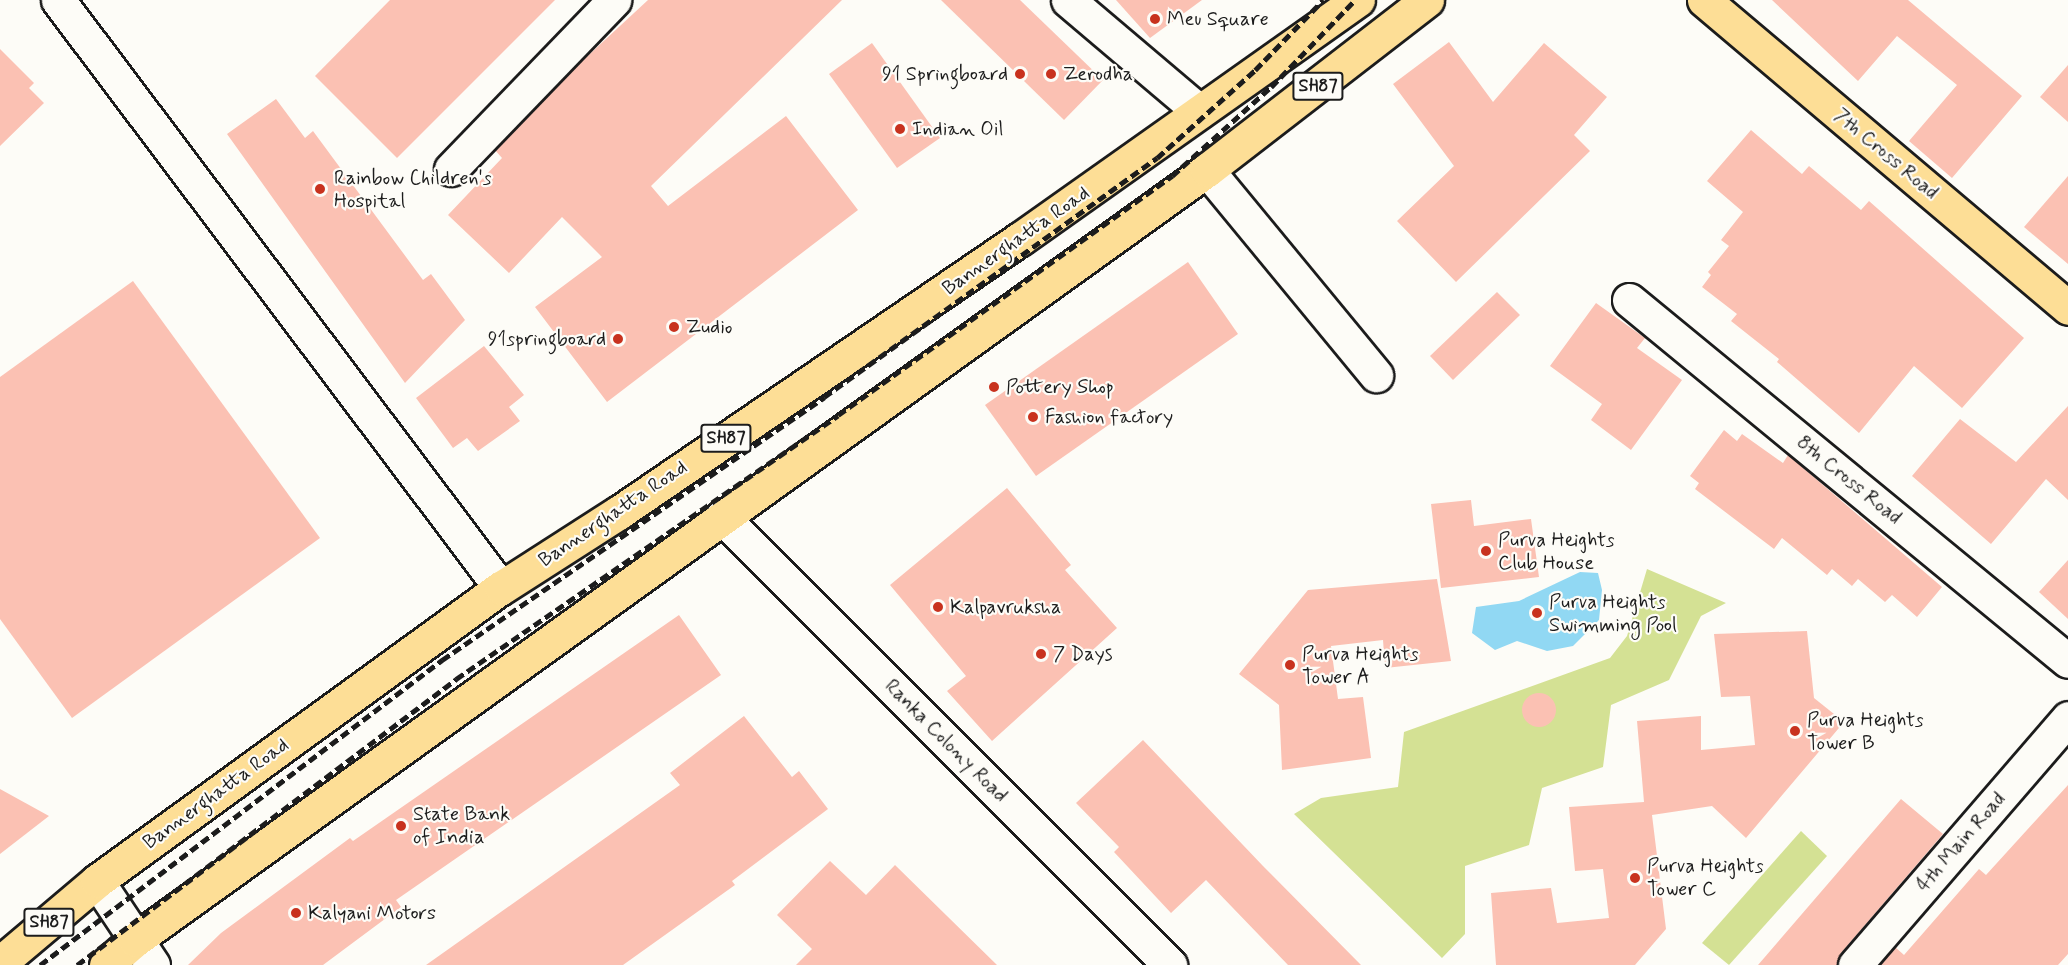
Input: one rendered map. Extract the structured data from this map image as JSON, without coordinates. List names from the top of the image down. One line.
{"streets":{"main road":["SH87","7th Cross Road","Bannerghatta Road"],"street":["8th Cross Road","Ranka Colony Road","4th Main Road"]},"crossings":[["SH87","Ranka Colony Road"]],"places":["Meu Square","91 Springboard","Zerodha","Indian Oil","Rainbow Children's Hospital","Zudio","91springboard","Pottery Shop","Fashion factory","Purva Heights Club House","Kalpavruksha","Purva Heights Swimming Pool","7 Days","Purva Heights Tower A","Purva Heights Tower B","State Bank of India","Purva Heights Tower C","Kalyani Motors"]}
